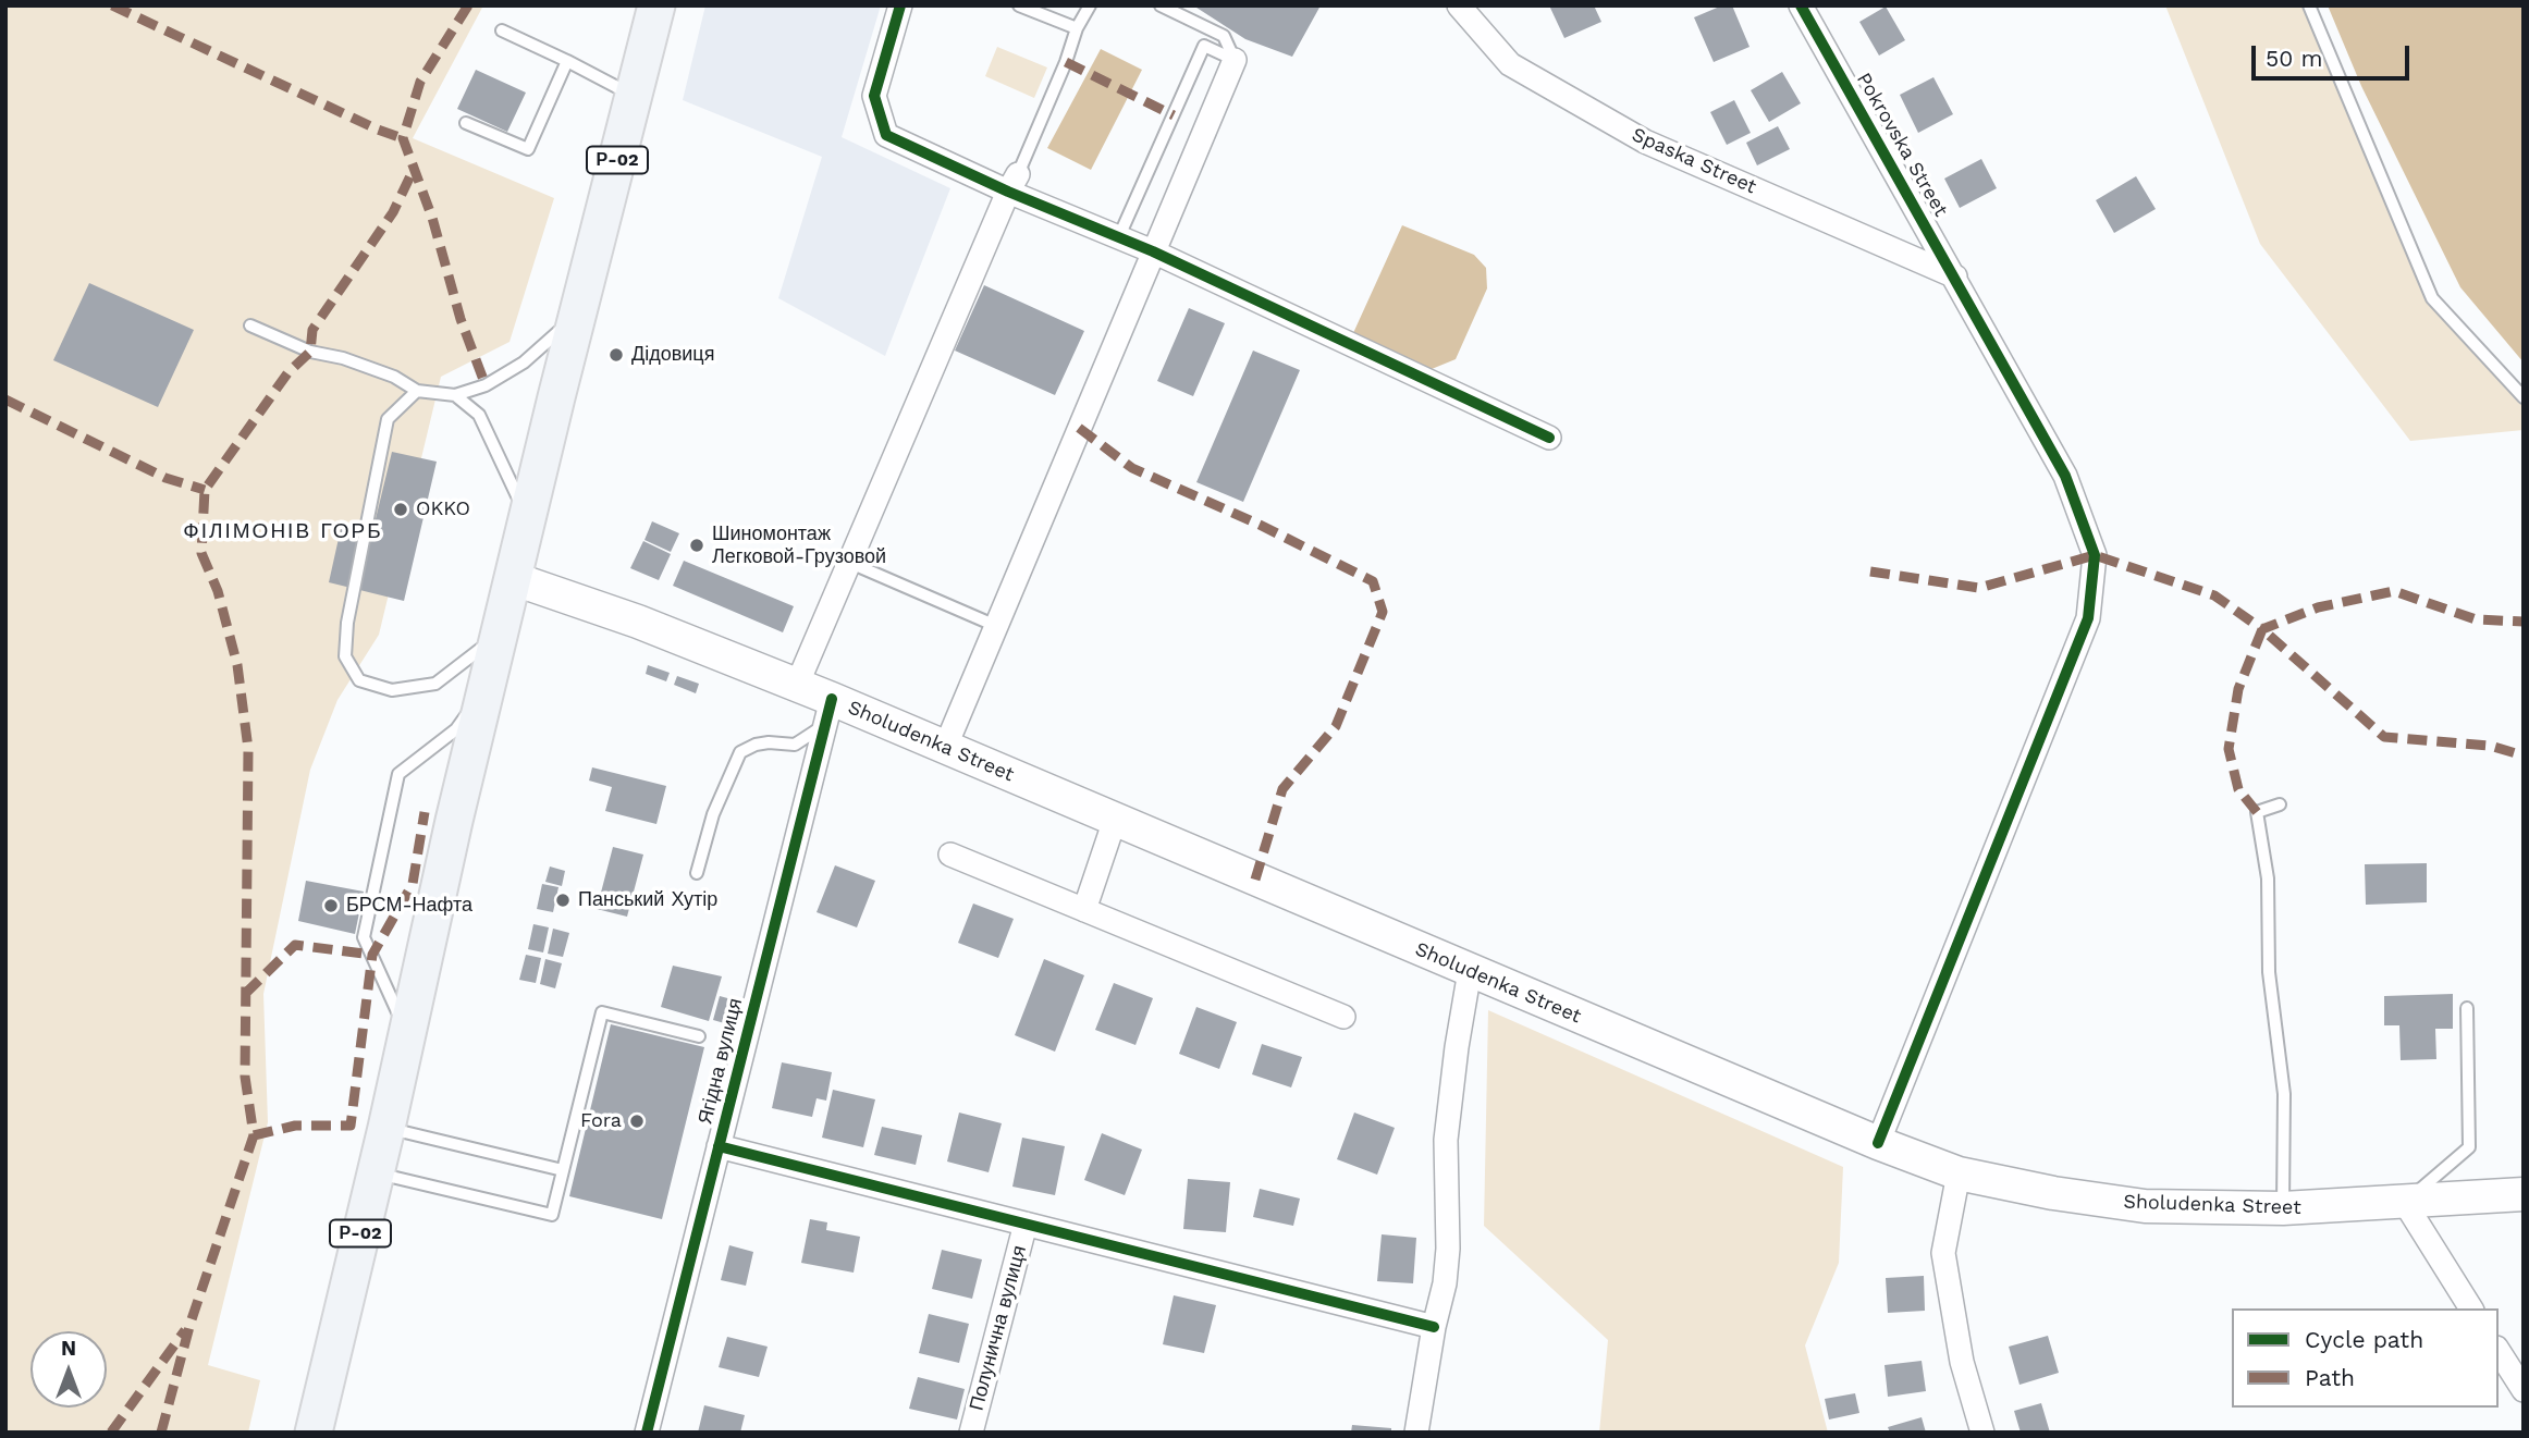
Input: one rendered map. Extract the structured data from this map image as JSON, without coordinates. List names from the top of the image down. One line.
{"streets":{"main road":["Р-02","Sholudenka Street"],"street":["Pokrovska Street","Spaska Street","Ягідна вулиця","Полунична вулиця"]},"crossings":[["Pokrovska Street","Spaska Street"],["Pokrovska Street","Sholudenka Street"],["Р-02","Sholudenka Street"],["Sholudenka Street","Ягідна вулиця"]],"districts":["ФІЛІМОНІВ ГОРБ"],"places":["Дідовиця","OKKO","Шиномонтаж Легковой-Грузовой","Панський Хутір","БРСМ-Нафта","Fora"],"legend":["Cycle path","Path"],"scale_bar":"50 m","north":"top"}
